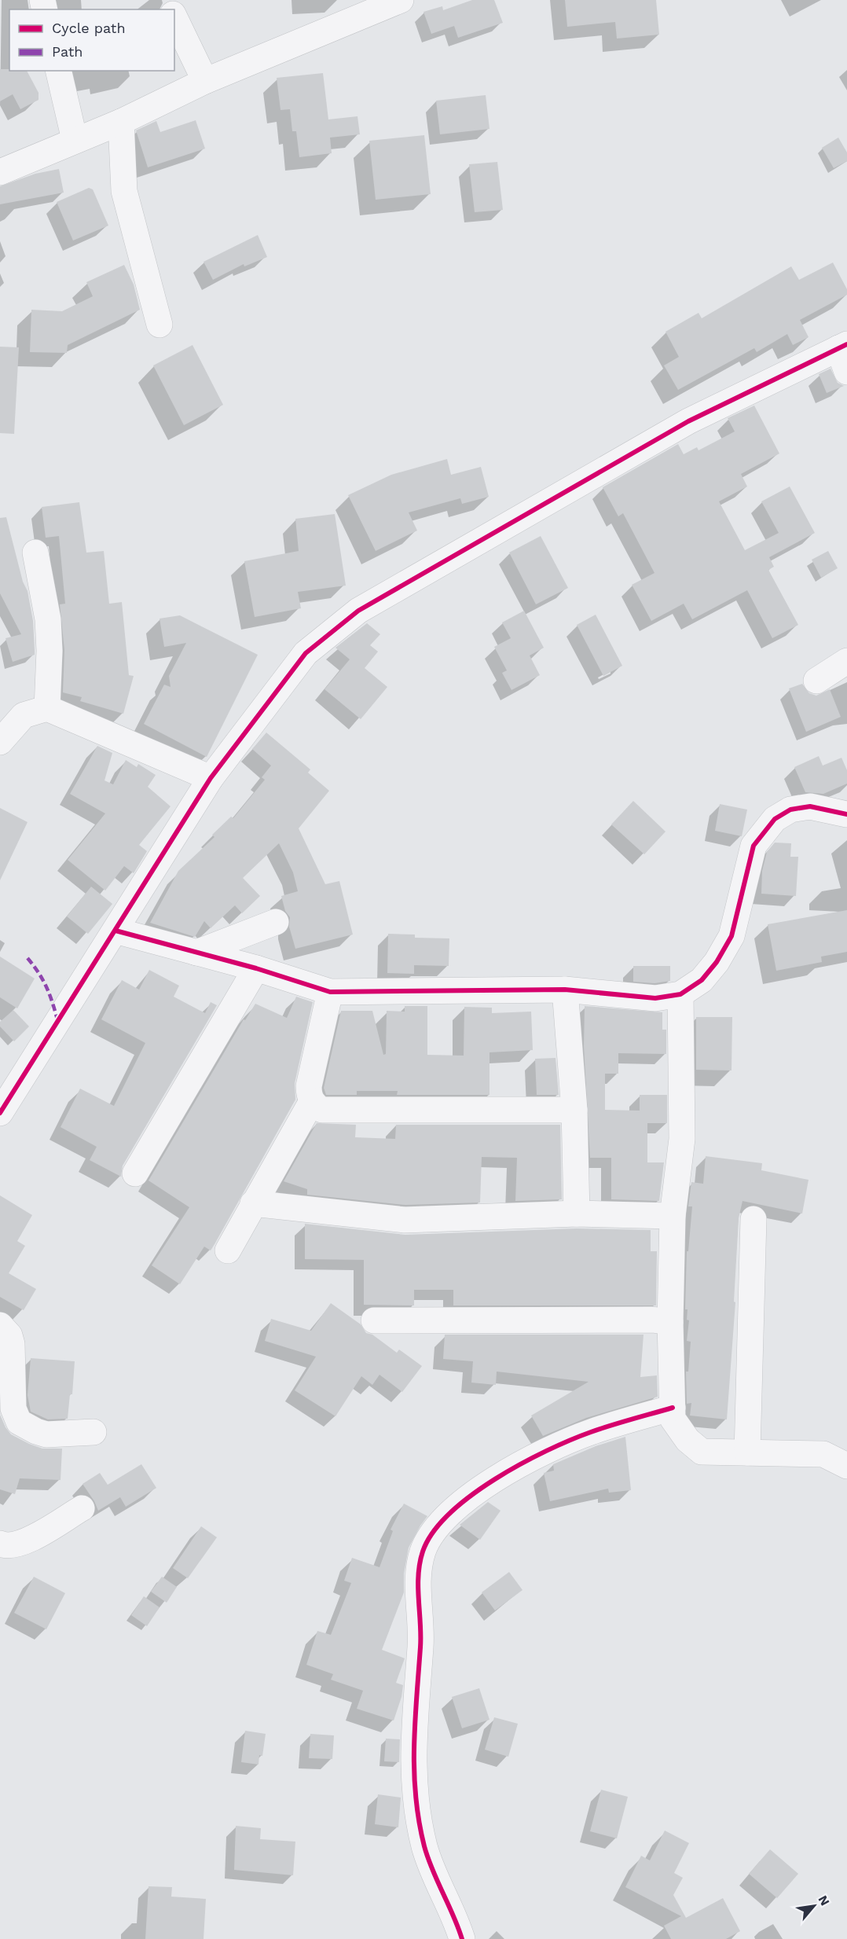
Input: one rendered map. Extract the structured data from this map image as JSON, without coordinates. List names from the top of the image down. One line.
{"legend":["Cycle path","Path"],"north":"top right"}
